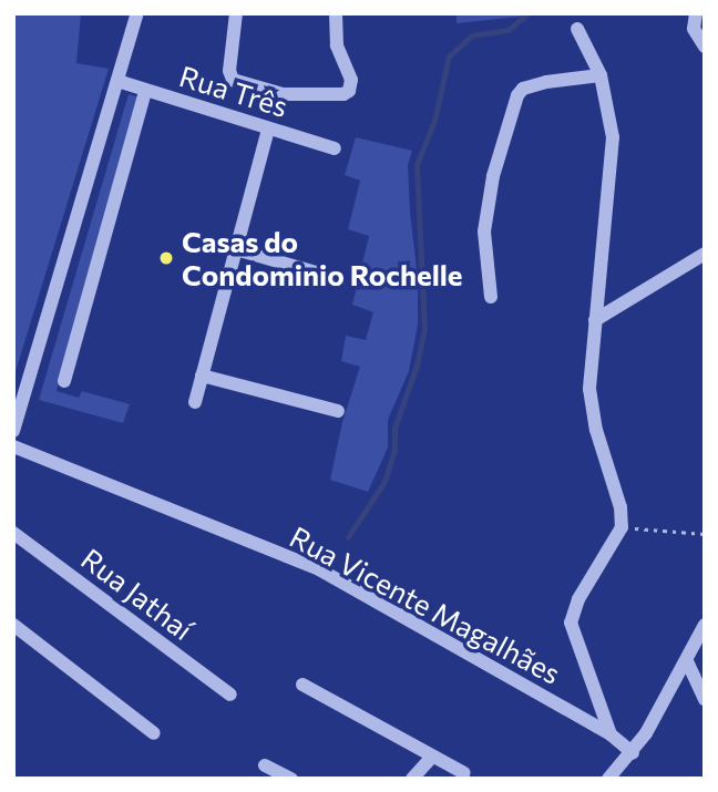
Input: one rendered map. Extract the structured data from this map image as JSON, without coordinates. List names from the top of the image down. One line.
{"streets":{"street":["Rua Três","Rua Jathaí","Rua Vicente Magalhães"]},"places":["Casas do Condominio Rochelle"]}
